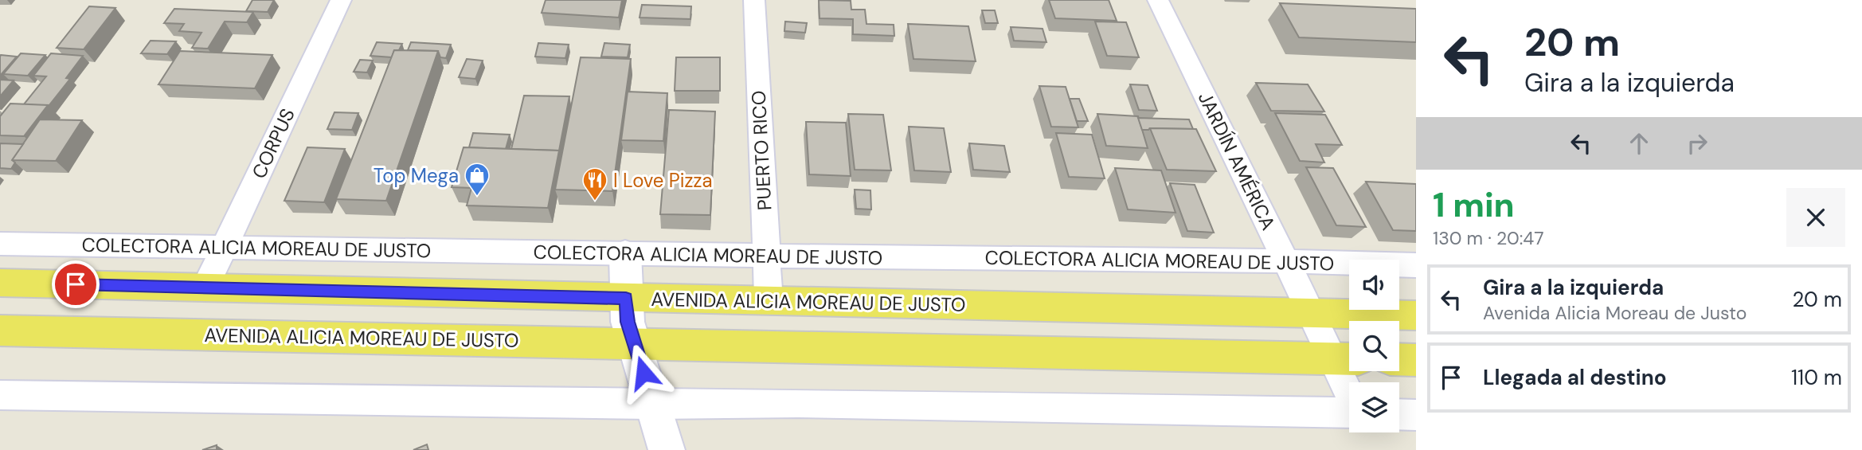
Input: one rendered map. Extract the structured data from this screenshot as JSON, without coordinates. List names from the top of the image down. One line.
{"streets":{"main road":["AVENIDA ALICIA MOREAU DE JUSTO"],"street":["CORPUS","PUERTO RICO","JARDÍN AMÉRICA","COLECTORA ALICIA MOREAU DE JUSTO"]},"crossings":[["CORPUS","COLECTORA ALICIA MOREAU DE JUSTO"],["CORPUS","AVENIDA ALICIA MOREAU DE JUSTO"],["PUERTO RICO","COLECTORA ALICIA MOREAU DE JUSTO"],["PUERTO RICO","AVENIDA ALICIA MOREAU DE JUSTO"],["JARDÍN AMÉRICA","COLECTORA ALICIA MOREAU DE JUSTO"],["JARDÍN AMÉRICA","AVENIDA ALICIA MOREAU DE JUSTO"]],"places":{"shop":["Top Mega"],"restaurant":["I Love Pizza"]},"page":{"turn":["20 m","Gira a la izquierda"],"heading":["1 min","130 m · 20:47"],"list":[{"name":"Gira a la izquierda","note":"Avenida Alicia Moreau de Justo","value":"20 m"},{"name":"Llegada al destino","value":"110 m"}]}}
